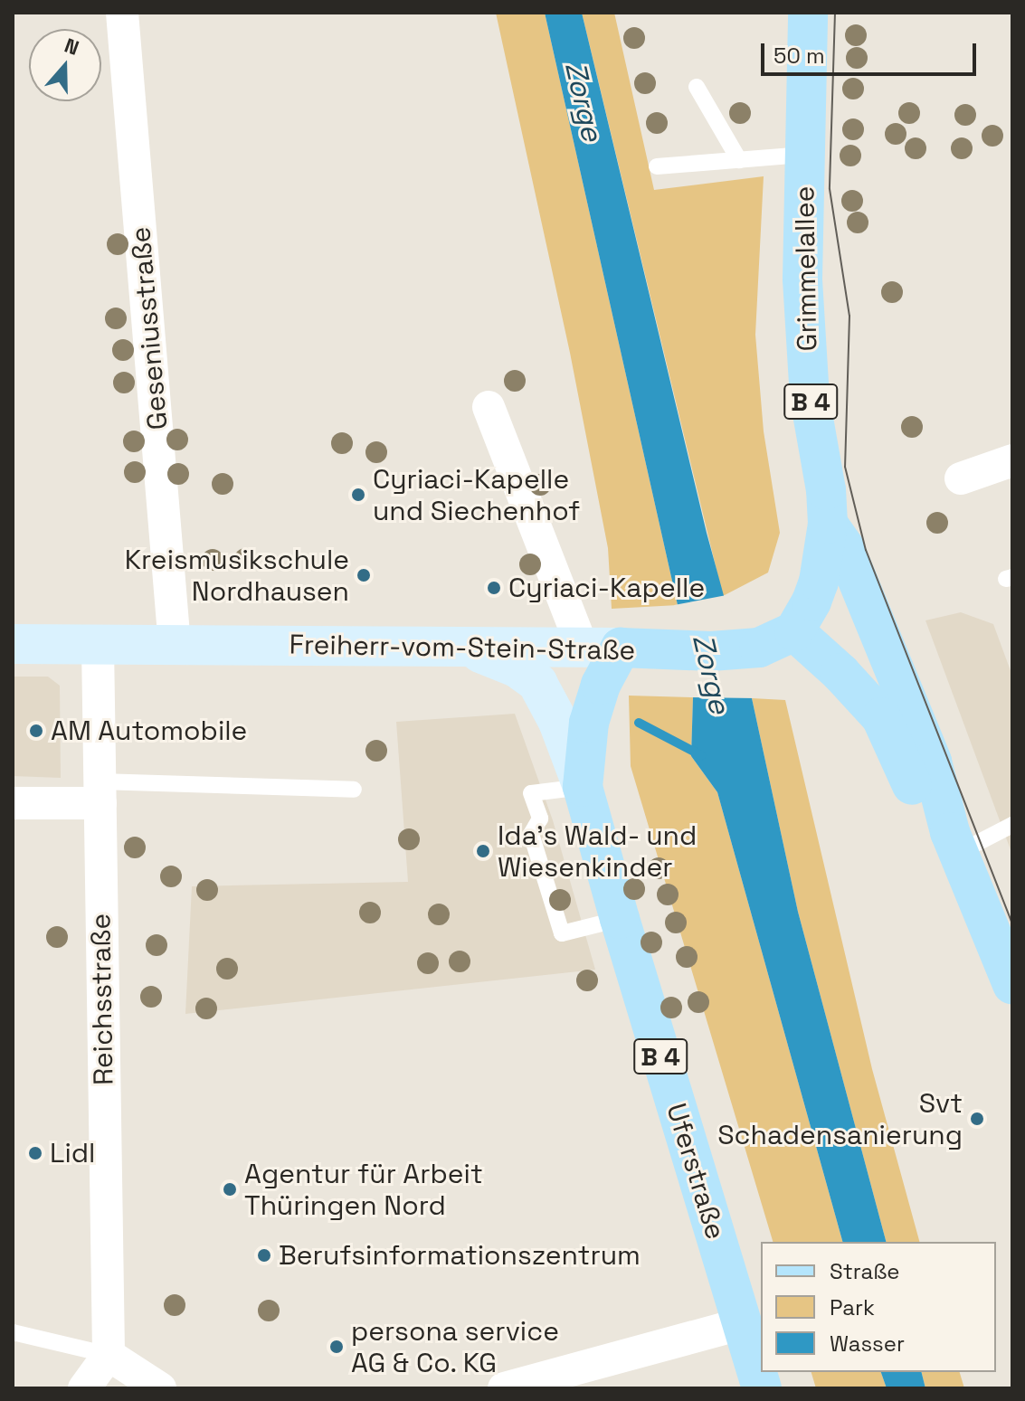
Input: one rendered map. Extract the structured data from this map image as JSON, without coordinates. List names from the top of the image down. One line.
{"streets":{"main road":["Grimmelallee","B 4","Freiherr-vom-Stein-Straße","Uferstraße"],"street":["Geseniusstraße","Reichsstraße"]},"crossings":[["Grimmelallee","B 4"],["Geseniusstraße","Freiherr-vom-Stein-Straße"],["B 4","Freiherr-vom-Stein-Straße"],["B 4","Uferstraße"],["Freiherr-vom-Stein-Straße","Reichsstraße"]],"water":["Zorge"],"places":["Cyriaci-Kapelle und Siechenhof","Kreismusikschule Nordhausen","Cyriaci-Kapelle","AM Automobile","Ida's Wald- und Wiesenkinder","Svt Schadensanierung","Lidl","Agentur für Arbeit Thüringen Nord","Berufsinformationszentrum","persona service AG & Co. KG"],"legend":["Straße","Park","Wasser"],"scale_bar":"50 m","north":"top"}
